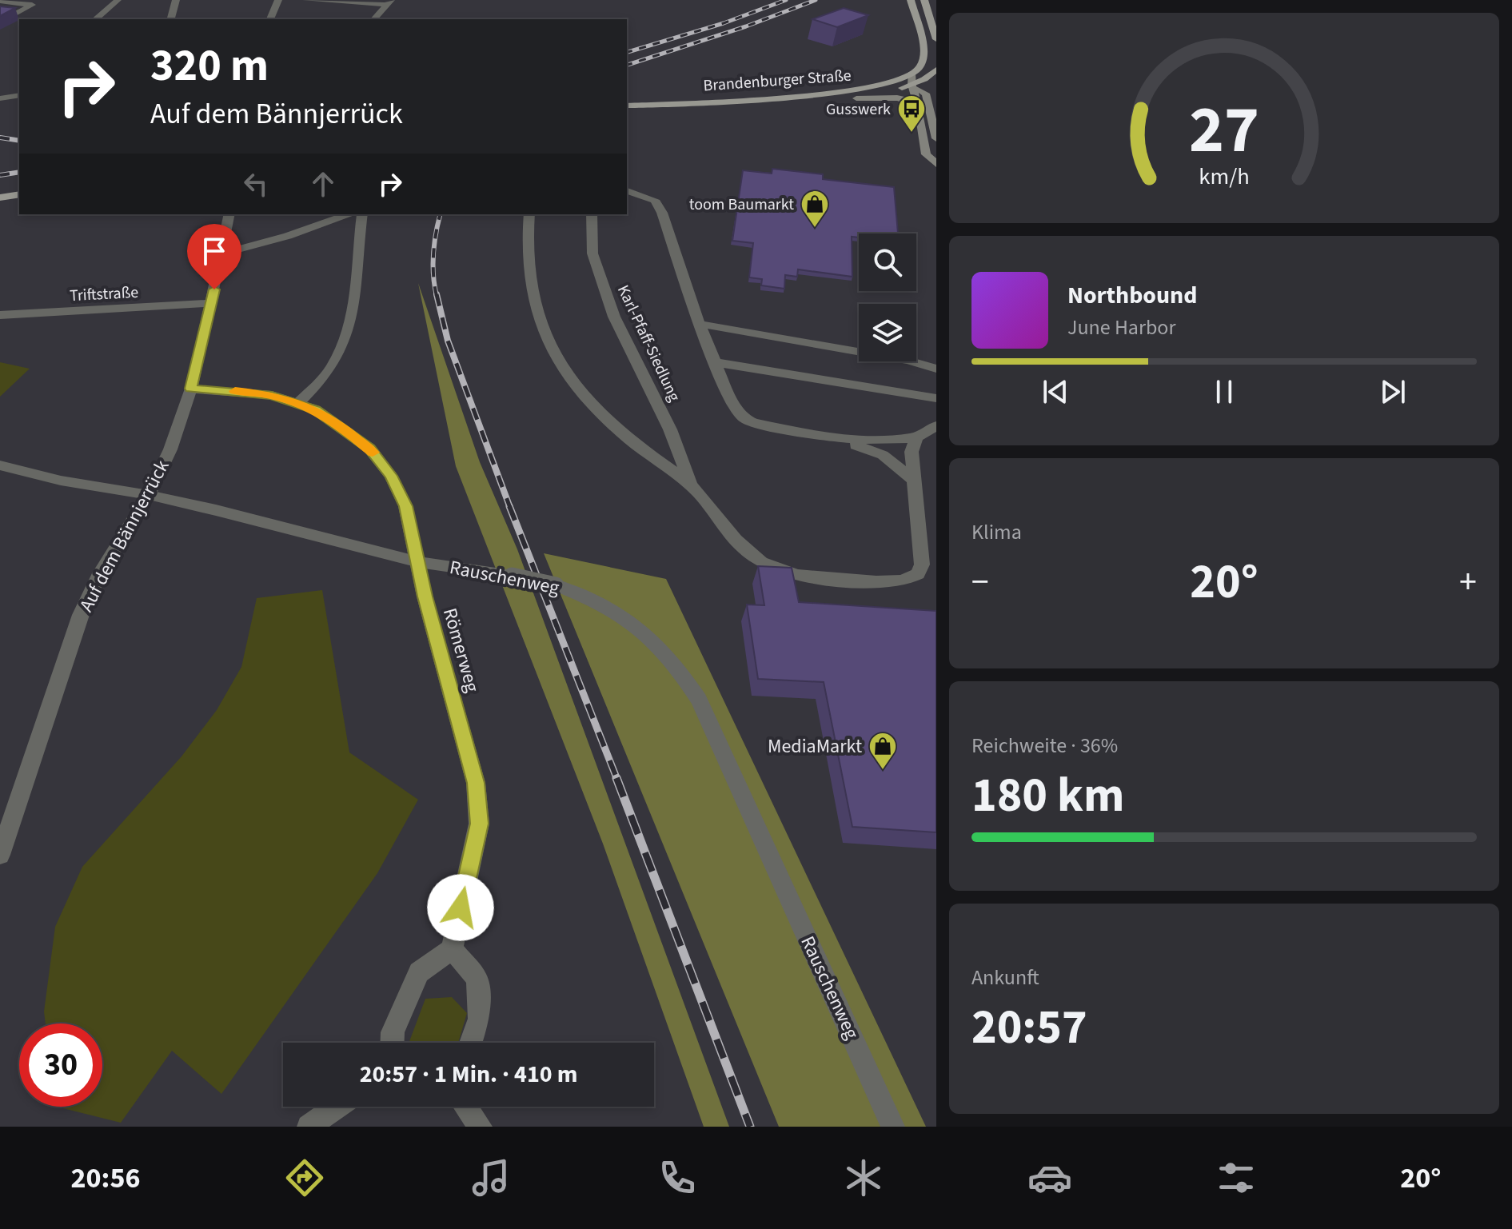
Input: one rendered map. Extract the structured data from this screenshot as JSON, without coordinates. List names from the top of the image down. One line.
{"streets":{"main road":["Brandenburger Straße"],"street":["Triftstraße","Karl-Pfaff-Siedlung","Auf dem Bännjerrück","Rauschenweg","Römerweg"]},"crossings":[["Triftstraße","Auf dem Bännjerrück"],["Auf dem Bännjerrück","Rauschenweg"],["Auf dem Bännjerrück","Römerweg"],["Rauschenweg","Römerweg"]],"places":{"bus stop":["Gusswerk"],"shop":["toom Baumarkt","MediaMarkt"]},"page":{"turn":["320 m","Auf dem Bännjerrück"],"song":["Northbound","June Harbor"],"tile":["Klima",["Reichweite · 36%","180 km"],["Ankunft","20:57"]],"heat":["−","20°","+"],"limit":"30","trip":"20:57 · 1 Min. · 410 m","tabs":["20:56","20°"],"gauge":["27","km/h"]}}
